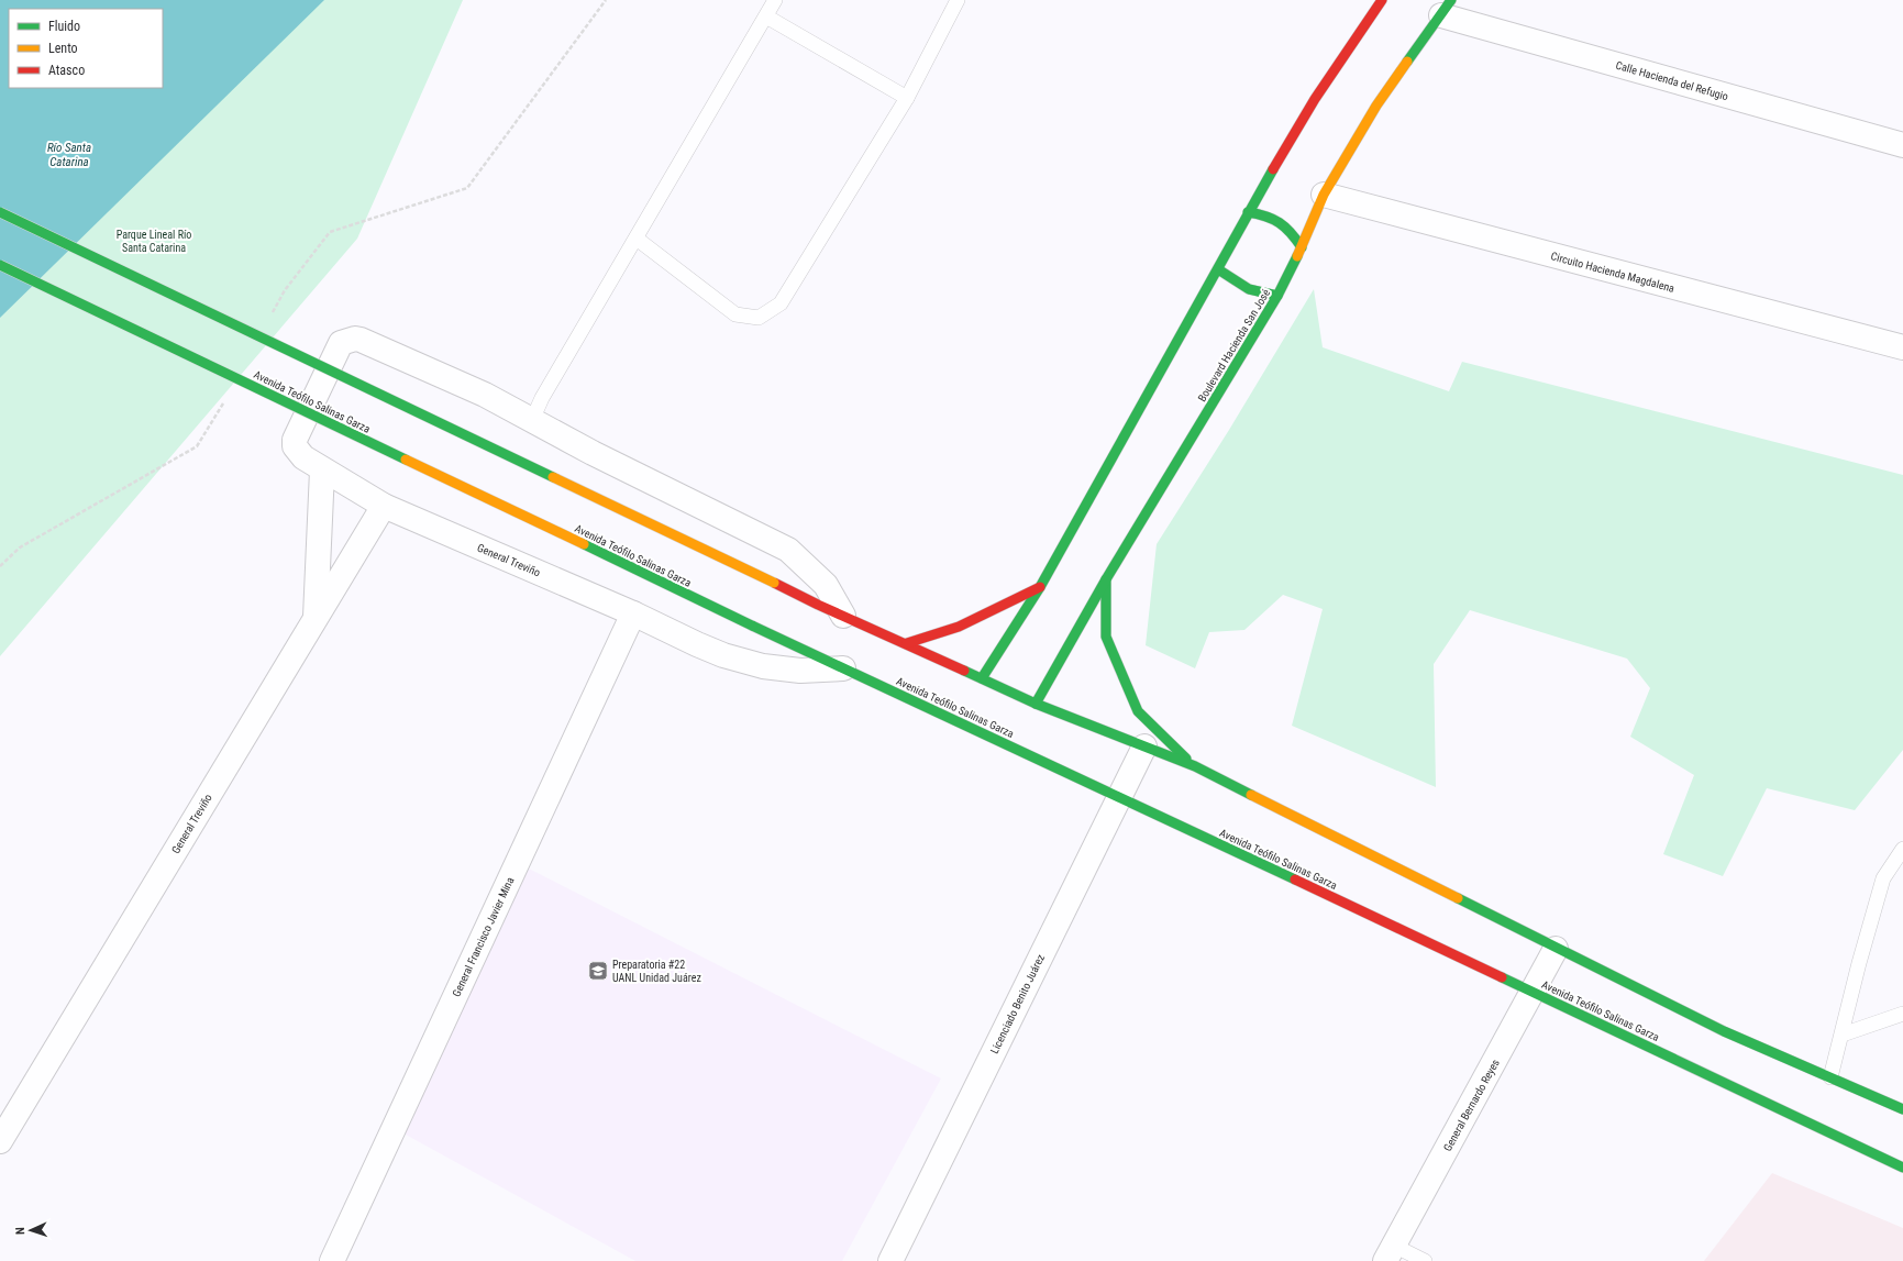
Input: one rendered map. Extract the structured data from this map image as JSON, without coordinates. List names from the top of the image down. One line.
{"streets":{"main road":["Boulevard Hacienda San José","Avenida Teófilo Salinas Garza"],"street":["Calle Hacienda del Refugio","Circuito Hacienda Magdalena","General Treviño","General Francisco Javier Mina","Licenciado Benito Juárez","General Bernardo Reyes"]},"crossings":[["Calle Hacienda del Refugio","Boulevard Hacienda San José"],["Circuito Hacienda Magdalena","Boulevard Hacienda San José"],["Avenida Teófilo Salinas Garza","General Treviño"],["Avenida Teófilo Salinas Garza","Licenciado Benito Juárez"],["Avenida Teófilo Salinas Garza","General Bernardo Reyes"],["General Treviño","General Francisco Javier Mina"]],"water":["Río Santa Catarina"],"parks":["Parque Lineal Río Santa Catarina"],"places":{"school or university":["Preparatoria #22 UANL Unidad Juárez"]},"legend":["Fluido","Lento","Atasco"],"north":"left"}
